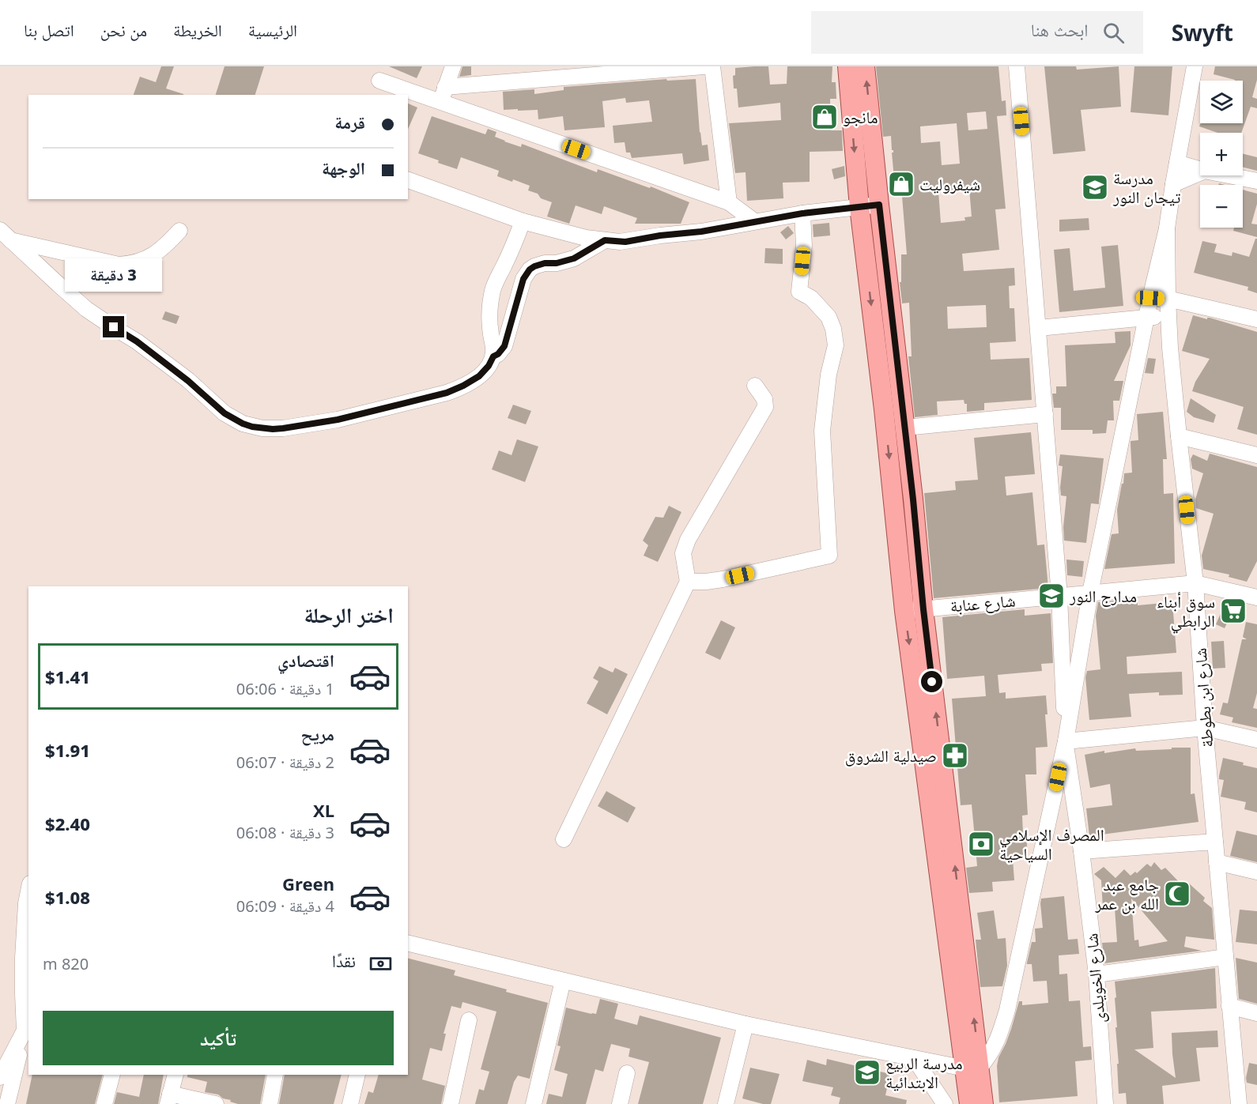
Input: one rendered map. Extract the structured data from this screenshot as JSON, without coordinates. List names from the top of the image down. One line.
{"streets":{"street":["شارع عنابة","شارع ابن بطوطة","شارع الخويلدى"]},"crossings":[["شارع عنابة","شارع ابن بطوطة"]],"places":{"shop":["مانجو","شيفروليت"],"school or university":["مدرسة تيجان النور","مدارج النور","مدرسة الربيع الابتدائية"],"supermarket":["سوق أبناء الرابطي"],"pharmacy":["صيدلية الشروق"],"bank":["المصرف الإسلامي السياحية"],"mosque":["جامع عبد الله بن عمر"]},"page":{"header":"Swyft","search":"ابحث هنا","nav":["الرئيسية","الخريطة","من نحن","اتصل بنا"],"map_buttons":["+","−"],"banner":["قرمة","الوجهة"],"bubble":"3 دقيقة","heading":"اختر الرحلة","list":[{"name":"اقتصادي","note":"1 دقيقة · 06:06","value":"$1.41"},{"name":"مريح","note":"2 دقيقة · 06:07","value":"$1.91"},{"name":"XL","note":"3 دقيقة · 06:08","value":"$2.40"},{"name":"Green","note":"4 دقيقة · 06:09","value":"$1.08"}],"pay":["نقدًا","820 m"],"buttons":"تأكيد"}}
